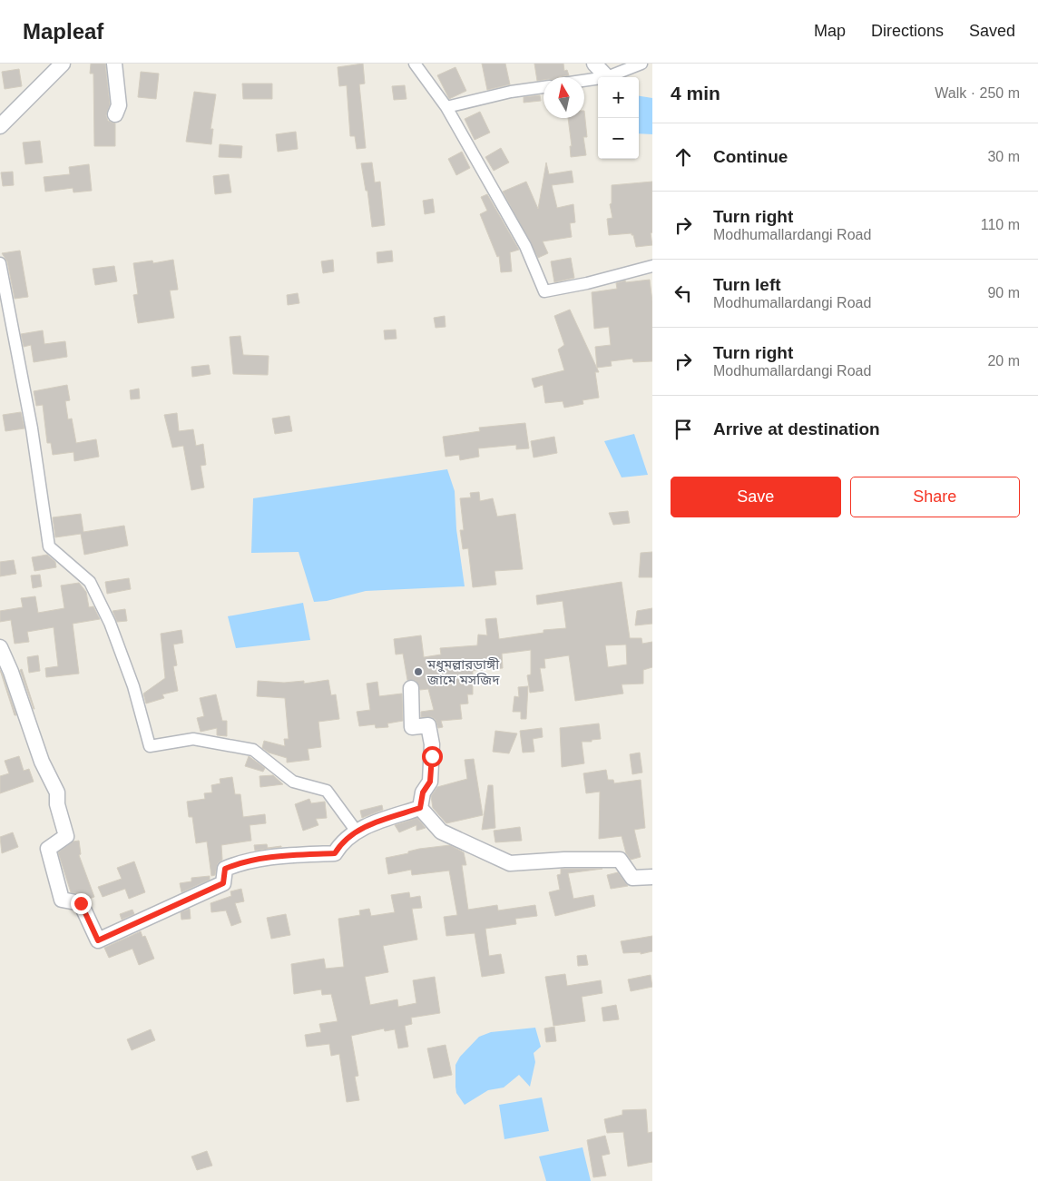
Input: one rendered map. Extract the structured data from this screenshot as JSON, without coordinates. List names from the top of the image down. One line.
{"places":["মধুমল্লারডাঙ্গী জামে মসজিদ"],"north":"top","page":{"header":"Mapleaf","nav":["Map","Directions","Saved"],"heading":["4 min","Walk · 250 m"],"map_buttons":["+","−"],"list":[["Continue","30 m"],["Turn right","Modhumallardangi Road","110 m"],["Turn left","Modhumallardangi Road","90 m"],["Turn right","Modhumallardangi Road","20 m"],"Arrive at destination"],"buttons":["Save","Share"]}}
